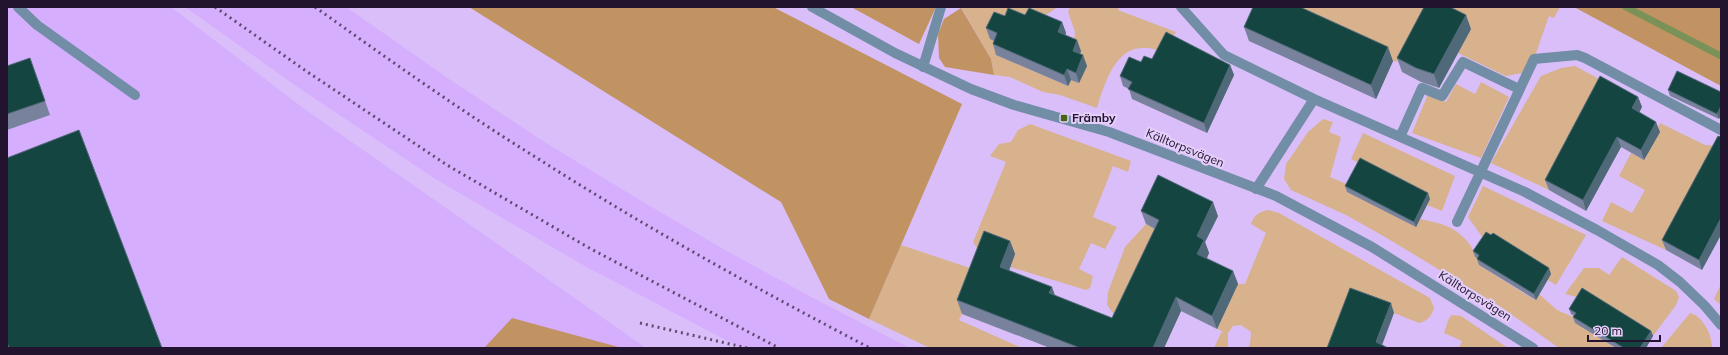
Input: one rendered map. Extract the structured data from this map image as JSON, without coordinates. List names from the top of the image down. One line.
{"streets":{"street":["Källtorpsvägen"]},"places":{"transit":["Främby"]},"scale_bar":"20 m"}
